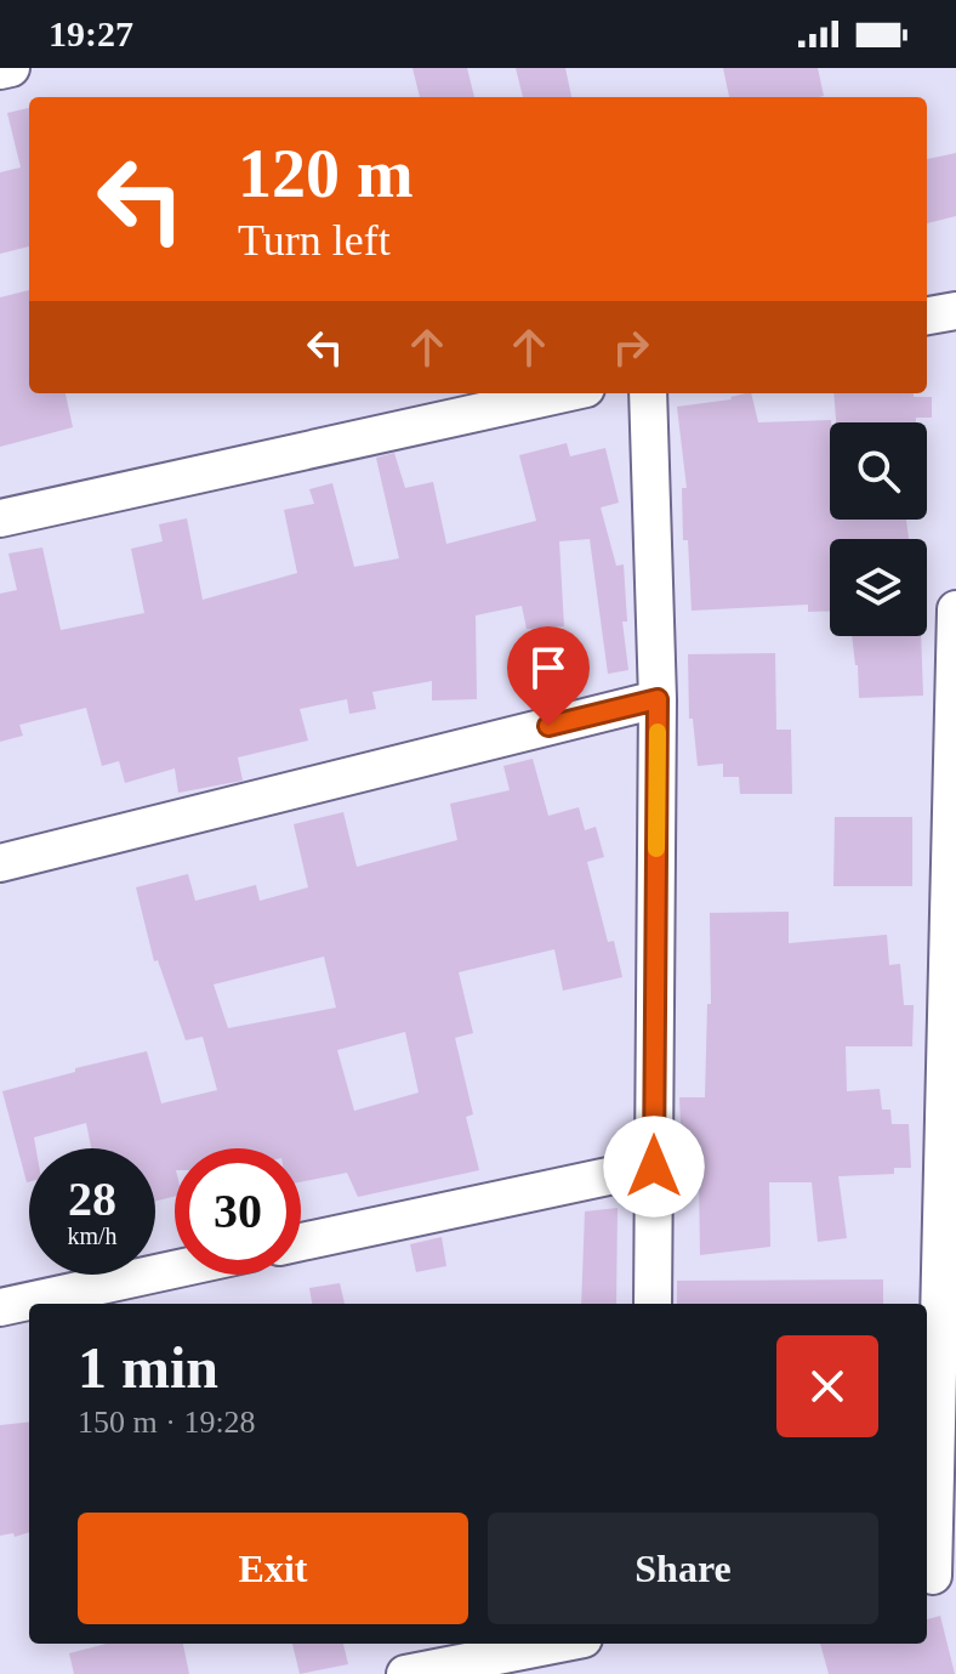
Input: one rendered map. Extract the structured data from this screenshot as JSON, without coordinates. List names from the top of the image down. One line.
{"page":{"status":"19:27","turn":["120 m","Turn left"],"speed":"28 km/h","limit":"30","heading":["1 min","150 m · 19:28"],"buttons":["Exit","Share"]}}
